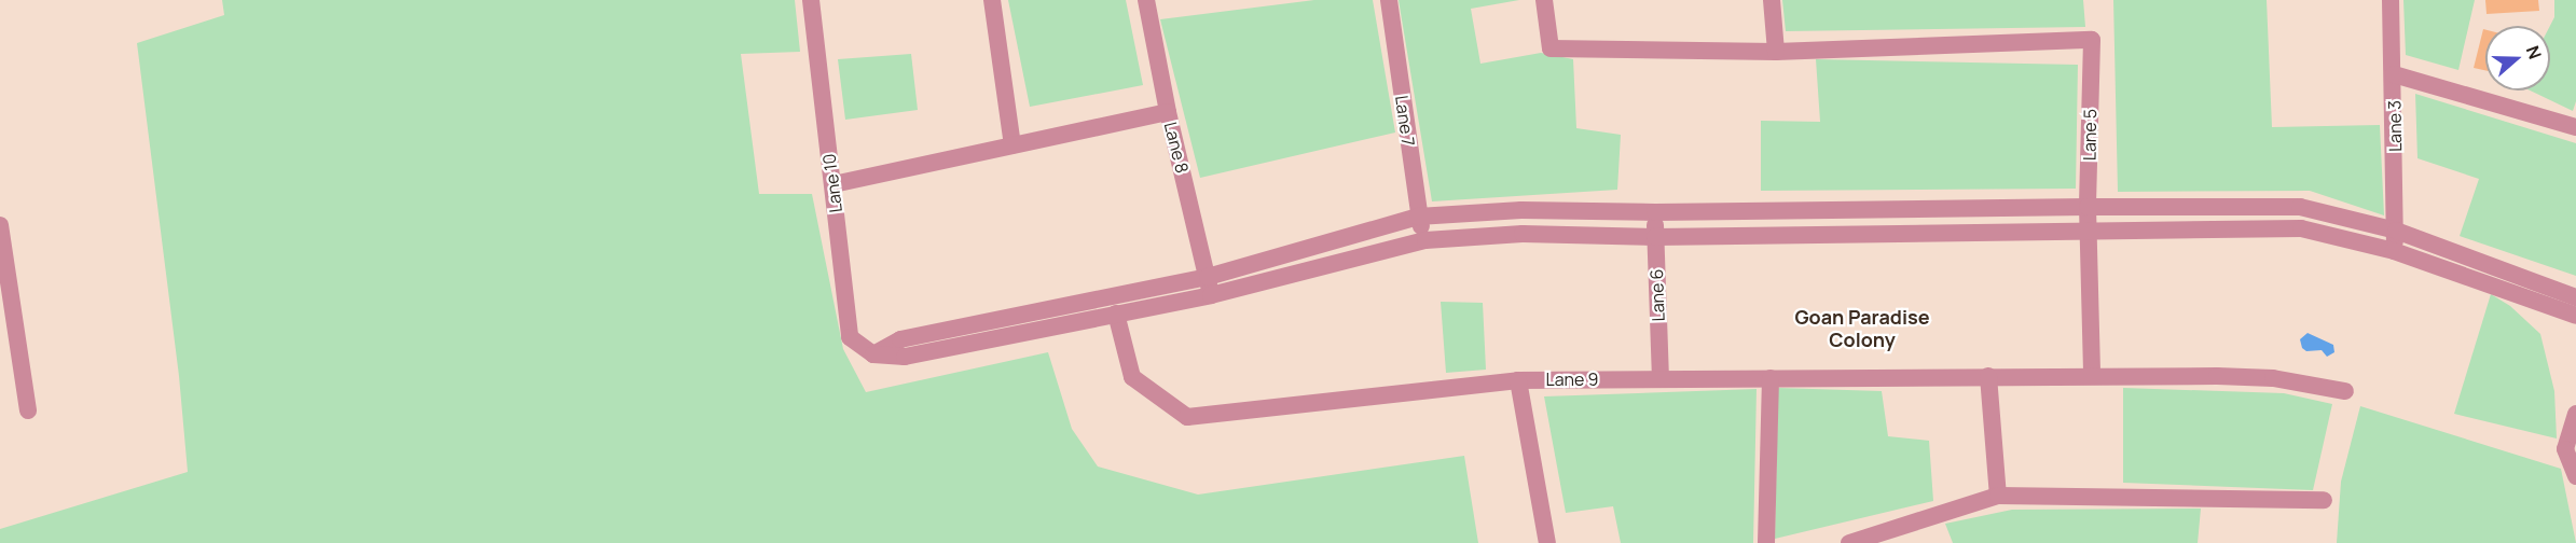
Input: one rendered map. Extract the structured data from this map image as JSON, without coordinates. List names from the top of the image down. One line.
{"streets":{"street":["Lane 7","Lane 3","Lane 5","Lane 8","Lane 10","Lane 6","Lane 9"]},"crossings":[["Lane 6","Lane 9"]],"districts":["Goan Paradise Colony"],"north":"right"}
